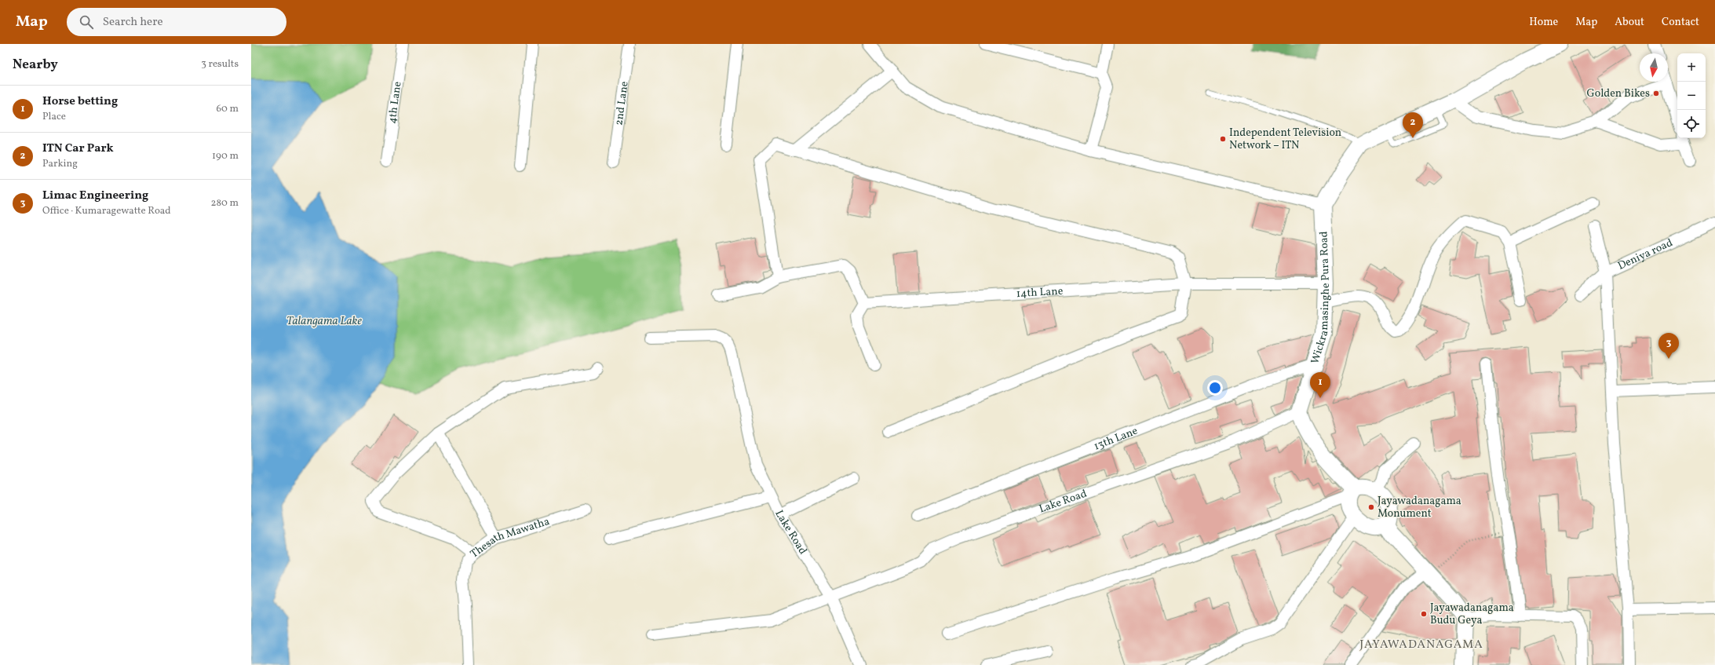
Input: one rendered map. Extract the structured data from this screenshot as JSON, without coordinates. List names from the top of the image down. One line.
{"streets":{"street":["4th Lane","2nd Lane","Deniya road","14th Lane","Wickramasinghe Pura Road","13th Lane","Lake Road","Thesath Mawatha"]},"crossings":[["14th Lane","Wickramasinghe Pura Road"],["Wickramasinghe Pura Road","13th Lane"],["Wickramasinghe Pura Road","Lake Road"]],"districts":["JAYAWADANAGAMA"],"water":["Talangama Lake"],"places":["Golden Bikes","Independent Television Network – ITN","Jayawadanagama Monument","Jayawadanagama Budu Geya"],"north":"bottom","page":{"header":"Map","search":"Search here","nav":["Home","Map","About","Contact"],"heading":["Nearby","3 results"],"map_buttons":["+","−"],"list":[{"mark":"1","name":"Horse betting","note":"Place","value":"60 m"},{"mark":"2","name":"ITN Car Park","note":"Parking","value":"190 m"},{"mark":"3","name":"Limac Engineering","note":"Office · Kumaragewatte Road","value":"280 m"}],"pins":["2","3","1"]}}
